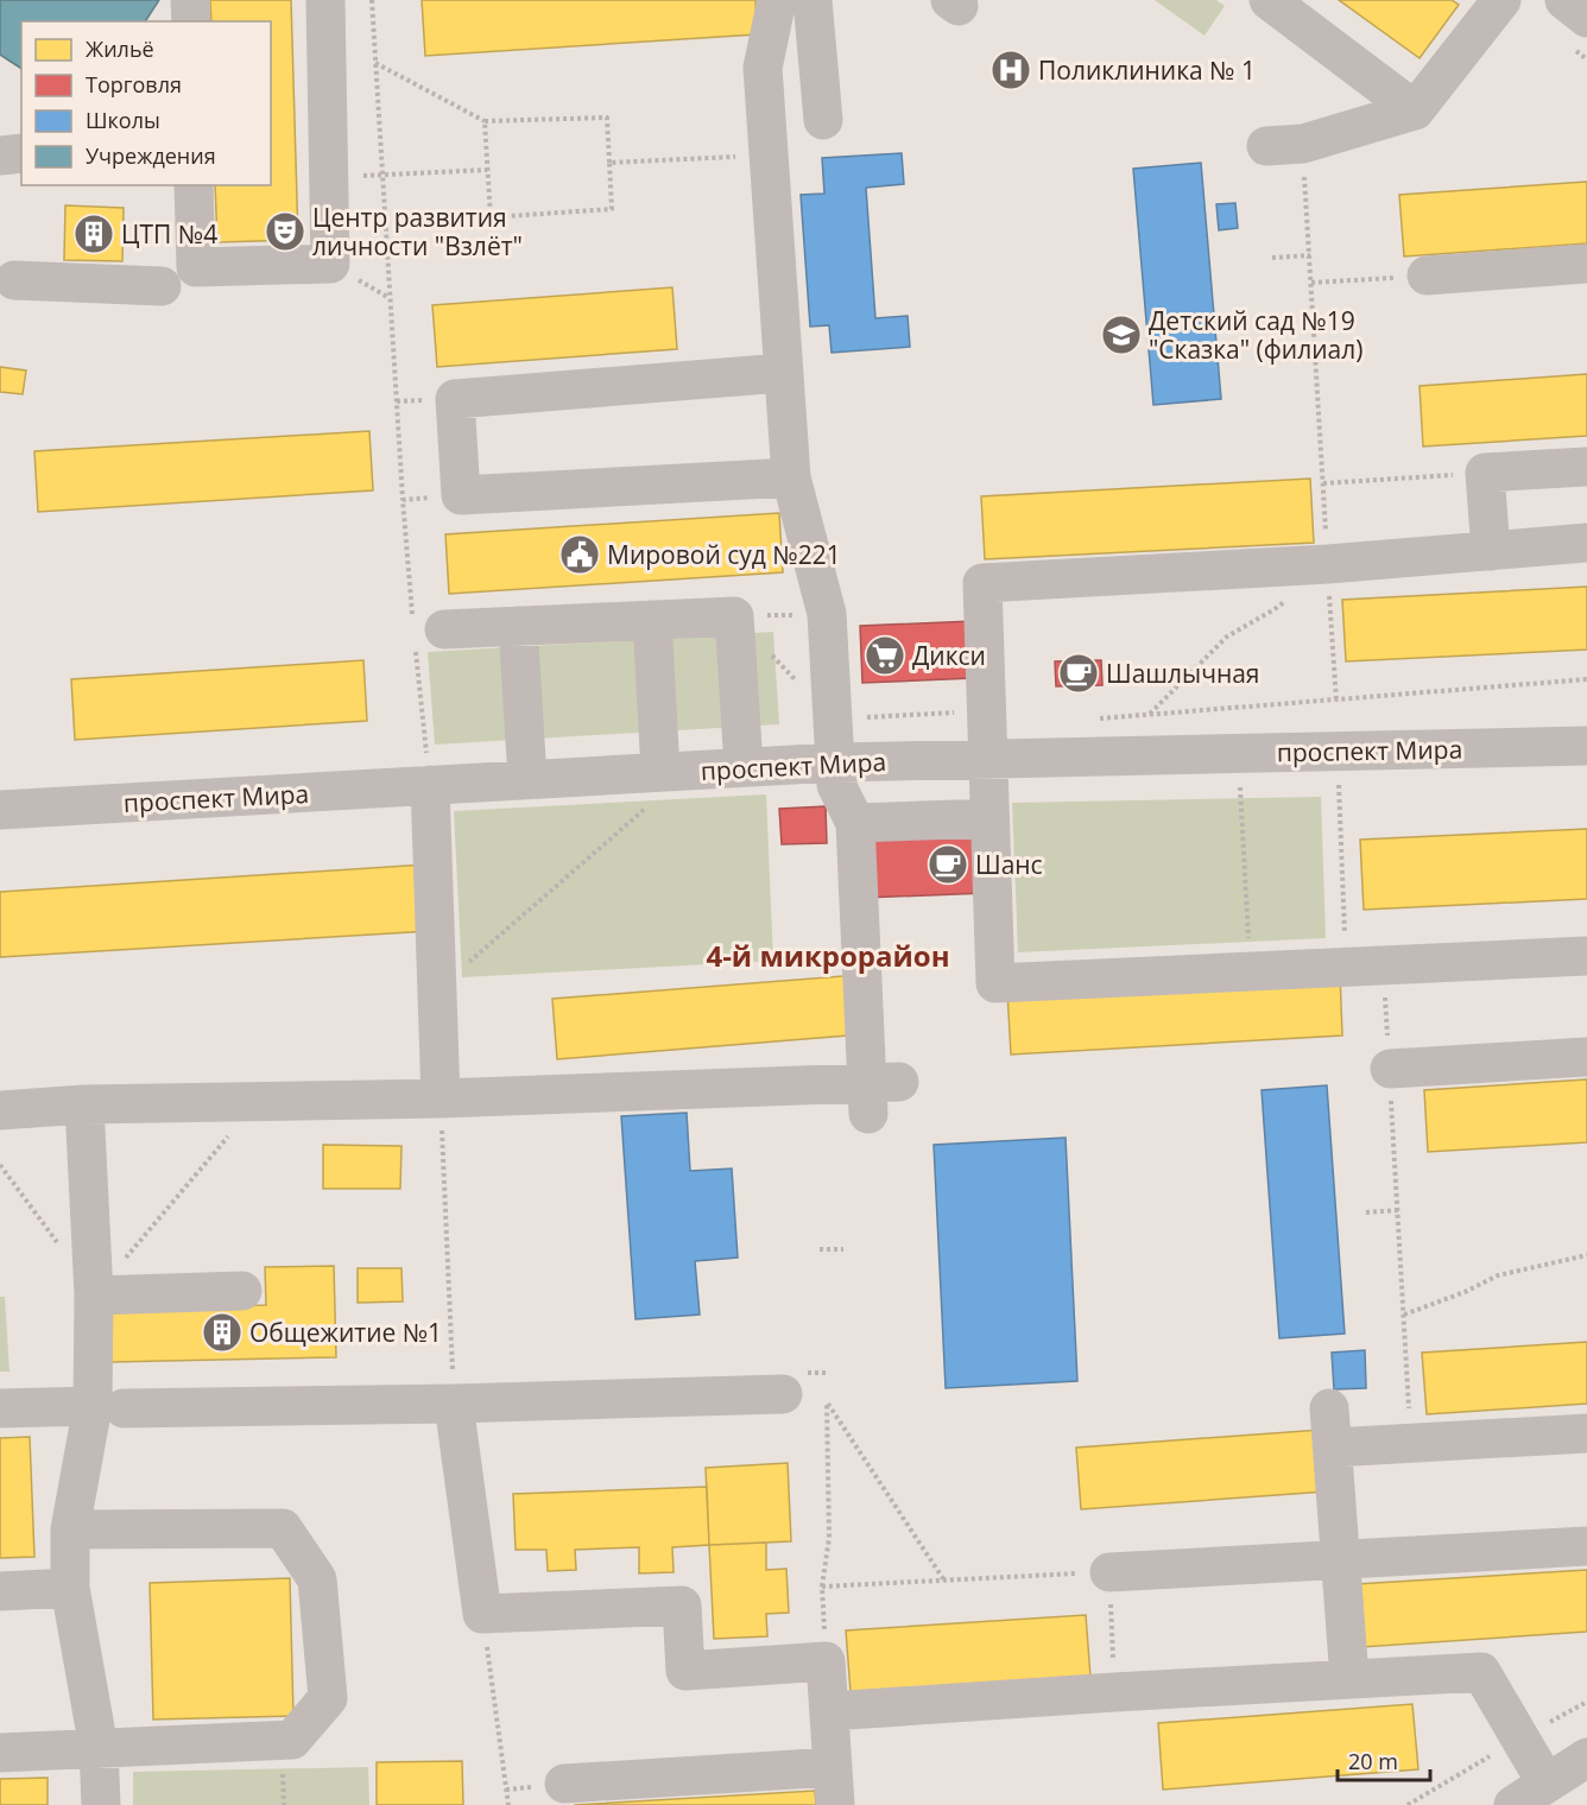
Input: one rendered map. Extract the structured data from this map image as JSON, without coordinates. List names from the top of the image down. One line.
{"streets":{"street":["проспект Мира"]},"districts":["4-й микрорайон"],"places":{"hospital":["Поликлиника № 1"],"theatre":["Центр развития личности \"Взлёт\""],"building":["ЦТП №4","Общежитие №1"],"school or university":["Детский сад №19 \"Сказка\" (филиал)"],"public building":["Мировой суд №221"],"supermarket":["Дикси"],"cafe":["Шашлычная","Шанс"]},"legend":["Жильё","Торговля","Школы","Учреждения"],"scale_bar":"20 m"}
